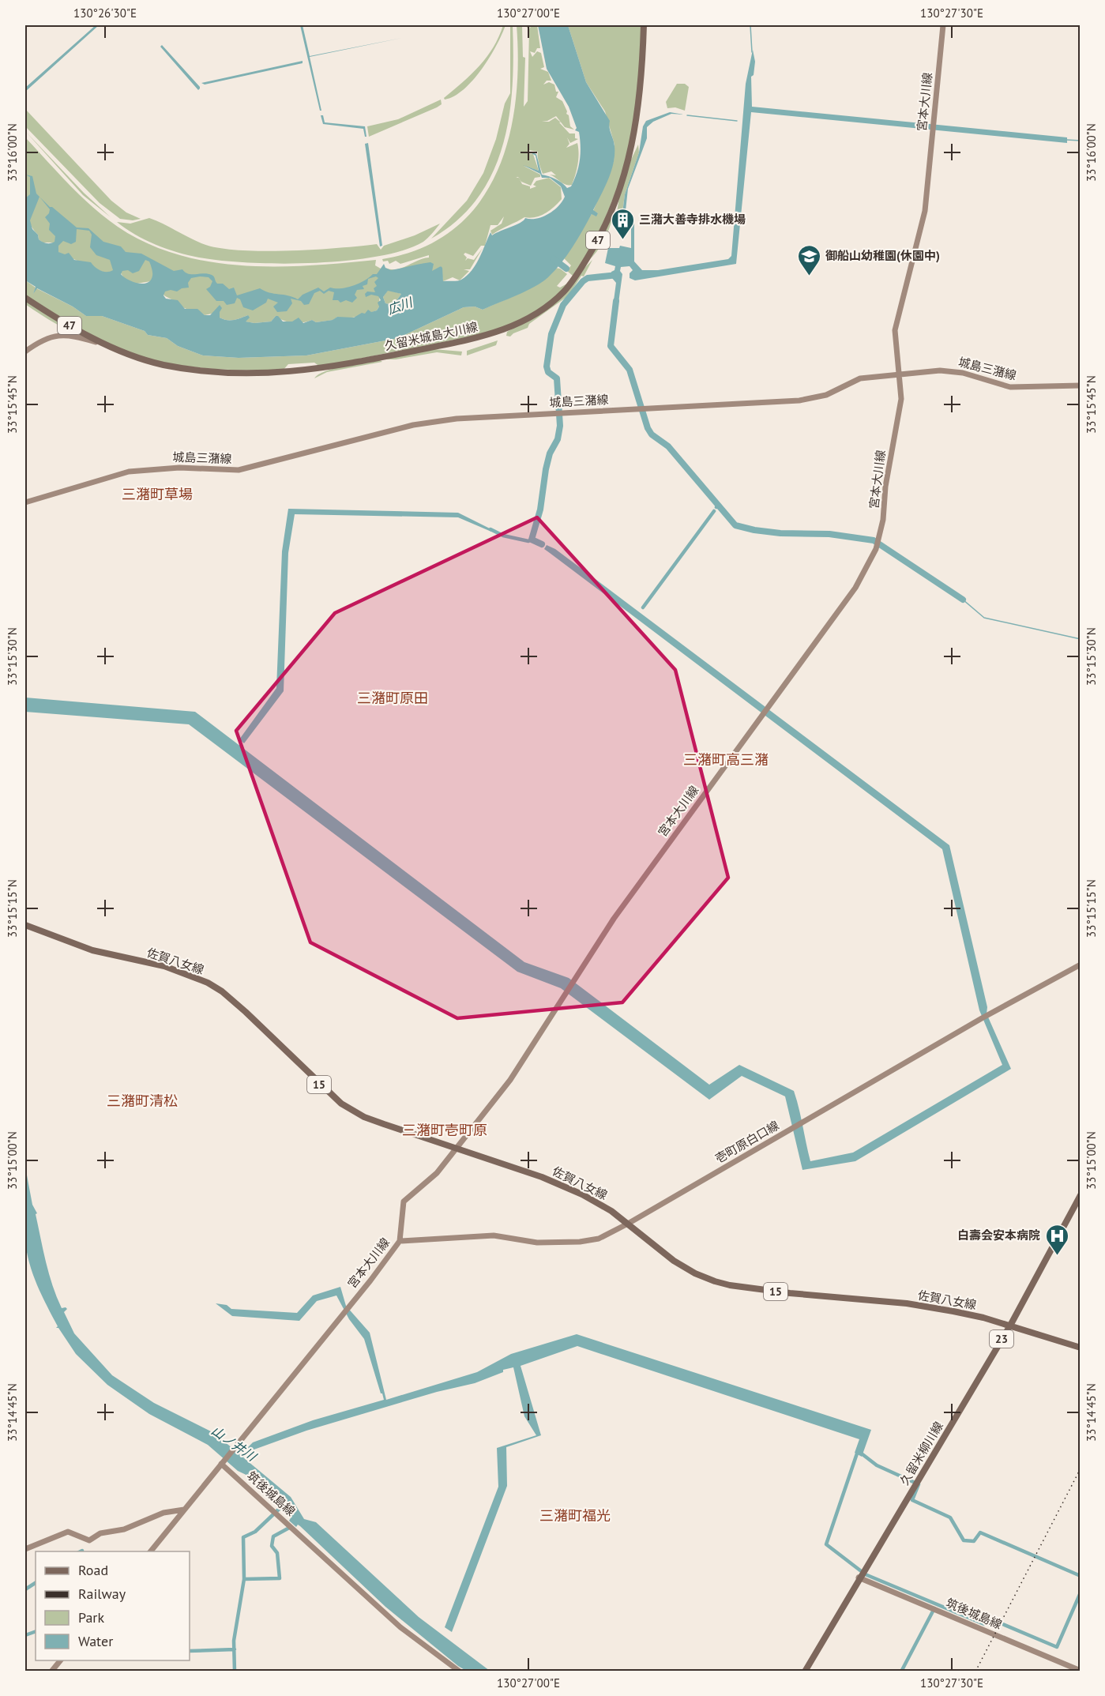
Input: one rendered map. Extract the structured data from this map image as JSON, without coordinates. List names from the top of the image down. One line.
{"streets":{"main road":["宮本大川線","47","久留米城島大川線","城島三潴線","佐賀八女線","15","壱町原白口線","23","久留米柳川線","筑後城島線"]},"crossings":[["宮本大川線","城島三潴線"],["宮本大川線","佐賀八女線"],["宮本大川線","壱町原白口線"],["宮本大川線","筑後城島線"],["佐賀八女線","壱町原白口線"],["佐賀八女線","久留米柳川線"],["久留米柳川線","筑後城島線"]],"districts":["三潴町草場","三潴町原田","三潴町高三潴","三潴町清松","三潴町壱町原","三潴町福光"],"water":["広川","山ノ井川"],"places":{"building":["三潴大善寺排水機場"],"school or university":["御船山幼稚園(休園中)"],"hospital":["白壽会安本病院"]},"legend":["Road","Railway","Park","Water"],"coordinates":["130°26'30\"E","130°27'00\"E","130°27'30\"E","33°16'00\"N","33°15'45\"N","33°15'30\"N","33°15'15\"N","33°15'00\"N","33°14'45\"N"]}
